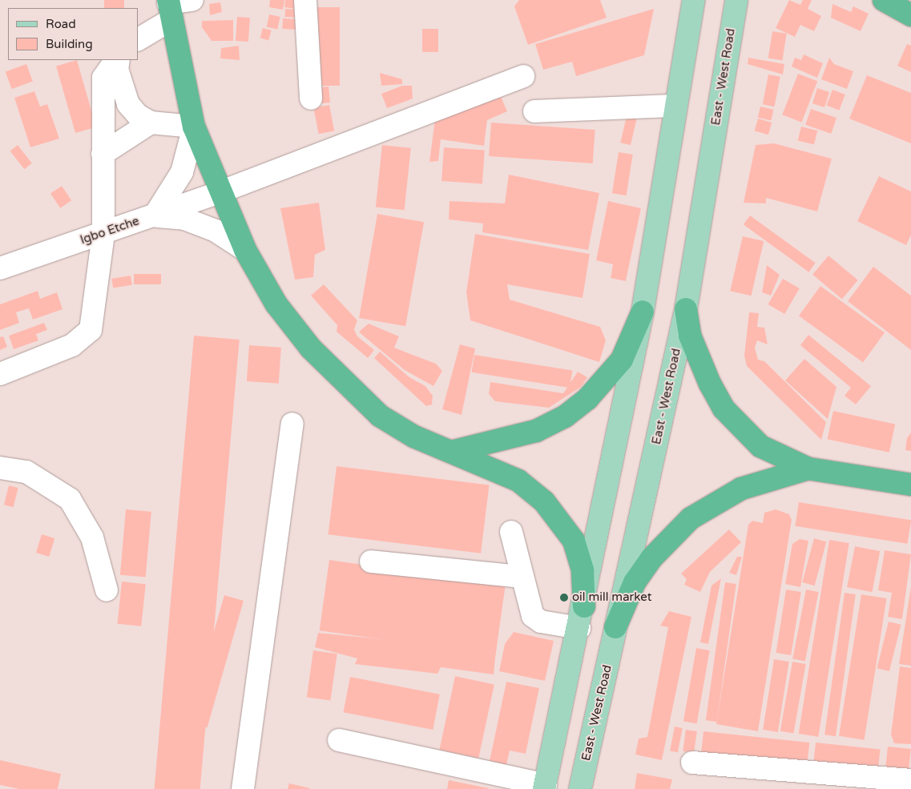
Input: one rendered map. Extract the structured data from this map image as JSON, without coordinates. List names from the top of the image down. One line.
{"streets":{"main road":["East - West Road"],"street":["Igbo Etche"]},"places":["oil mill market"],"legend":["Road","Building"]}
